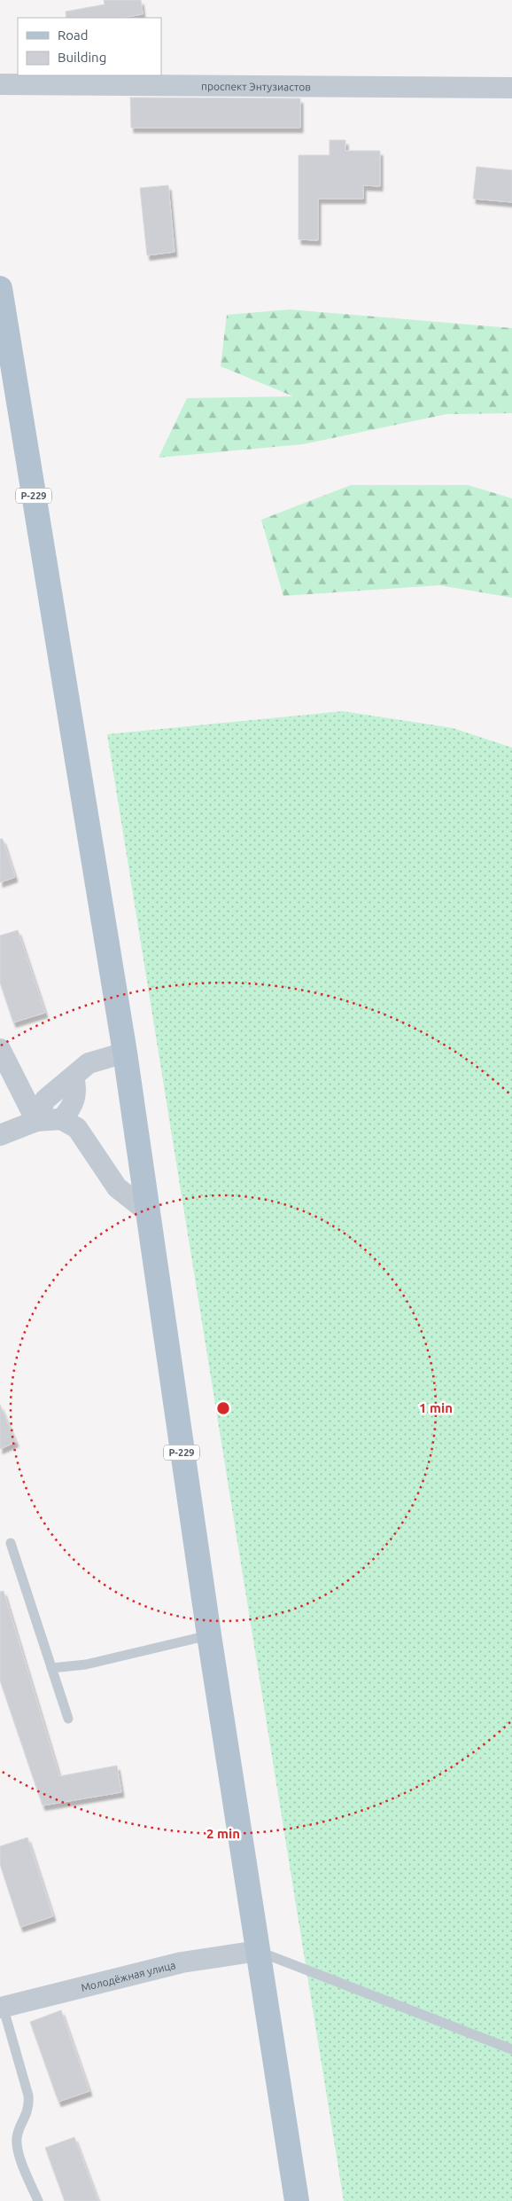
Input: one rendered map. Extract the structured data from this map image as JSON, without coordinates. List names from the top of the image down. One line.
{"streets":{"main road":["Р-229"],"street":["проспект Энтузиастов","Молодёжная улица"]},"crossings":[["Р-229","Молодёжная улица"]],"legend":["Road","Building"],"rings":["1 min","2 min"]}
